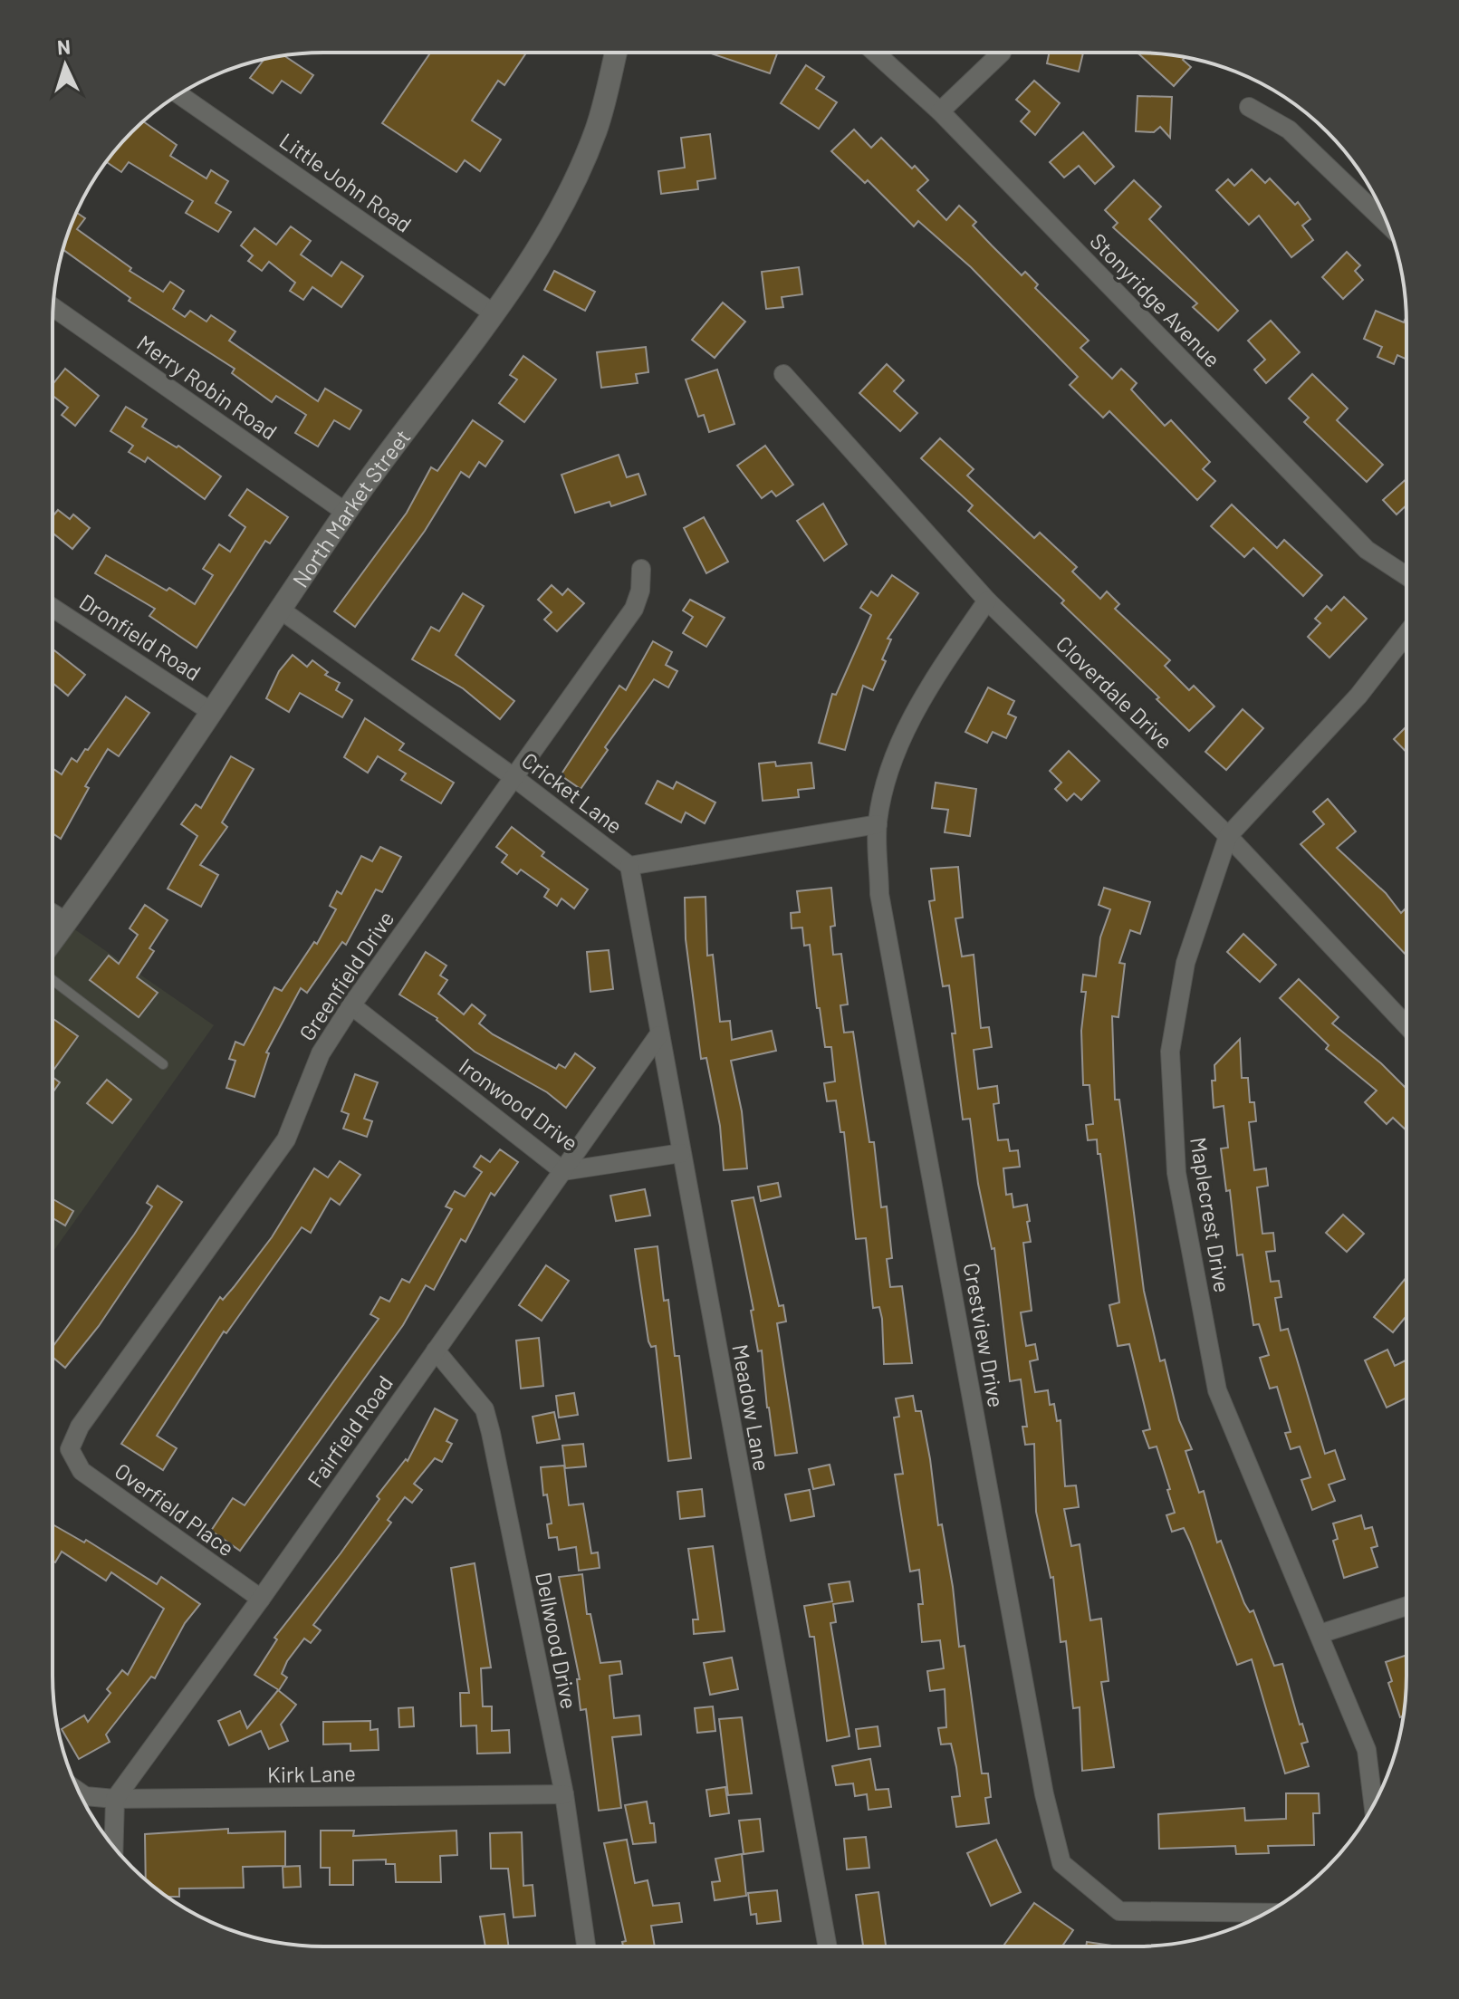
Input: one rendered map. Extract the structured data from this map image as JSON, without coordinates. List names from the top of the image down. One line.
{"streets":{"street":["Little John Road","Stonyridge Avenue","Merry Robin Road","North Market Street","Dronfield Road","Cloverdale Drive","Cricket Lane","Greenfield Drive","Ironwood Drive","Maplecrest Drive","Crestview Drive","Meadow Lane","Fairfield Road","Overfield Place","Dellwood Drive","Kirk Lane"]},"crossings":[["Little John Road","North Market Street"],["Merry Robin Road","North Market Street"],["North Market Street","Dronfield Road"],["North Market Street","Cricket Lane"],["Cloverdale Drive","Maplecrest Drive"],["Cloverdale Drive","Crestview Drive"],["Cricket Lane","Greenfield Drive"],["Cricket Lane","Crestview Drive"],["Cricket Lane","Meadow Lane"],["Greenfield Drive","Ironwood Drive"],["Greenfield Drive","Overfield Place"],["Ironwood Drive","Meadow Lane"],["Ironwood Drive","Fairfield Road"],["Meadow Lane","Fairfield Road"],["Fairfield Road","Overfield Place"],["Fairfield Road","Dellwood Drive"],["Fairfield Road","Kirk Lane"],["Dellwood Drive","Kirk Lane"]],"north":"top"}
